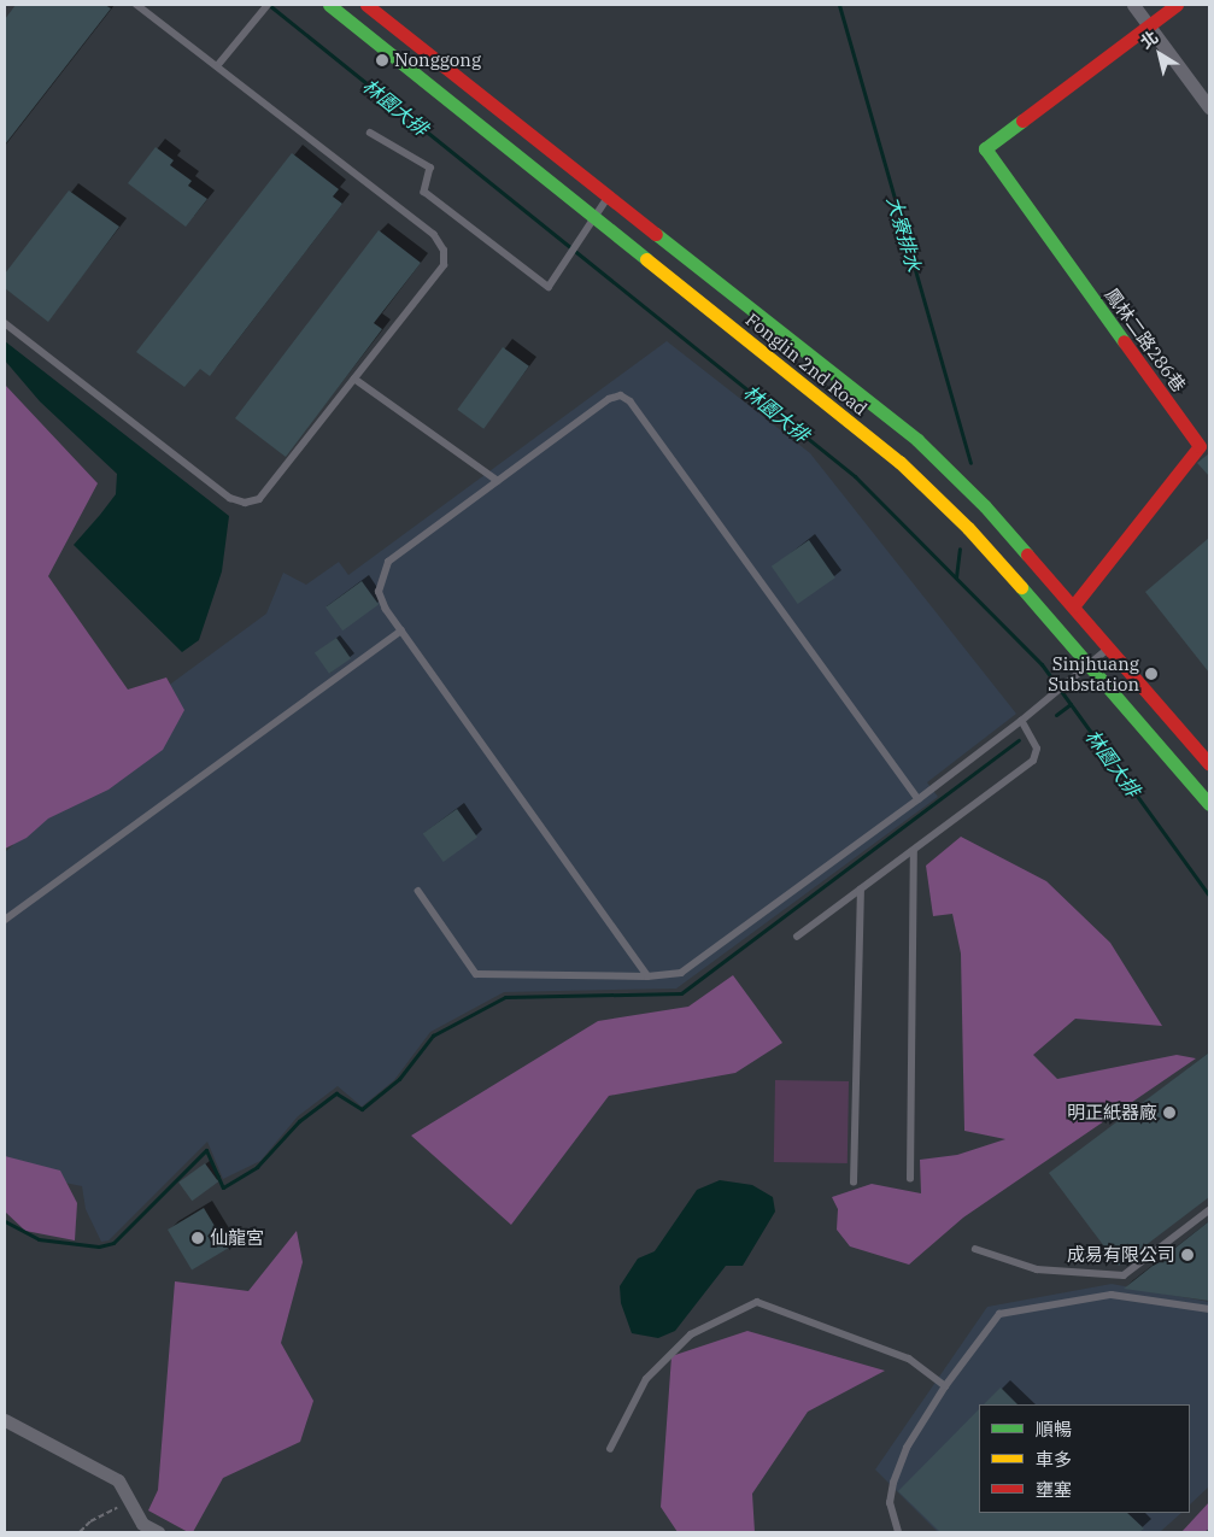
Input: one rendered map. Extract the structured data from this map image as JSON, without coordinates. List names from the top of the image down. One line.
{"streets":{"main road":["鳳林二路286巷","Fonglin 2nd Road"]},"crossings":[["鳳林二路286巷","Fonglin 2nd Road"]],"water":["林園大排","大寮排水"],"places":["Nonggong","Sinjhuang Substation","明正紙器廠","仙龍宮","成易有限公司"],"legend":["順暢","車多","壅塞"],"north":"top left"}
